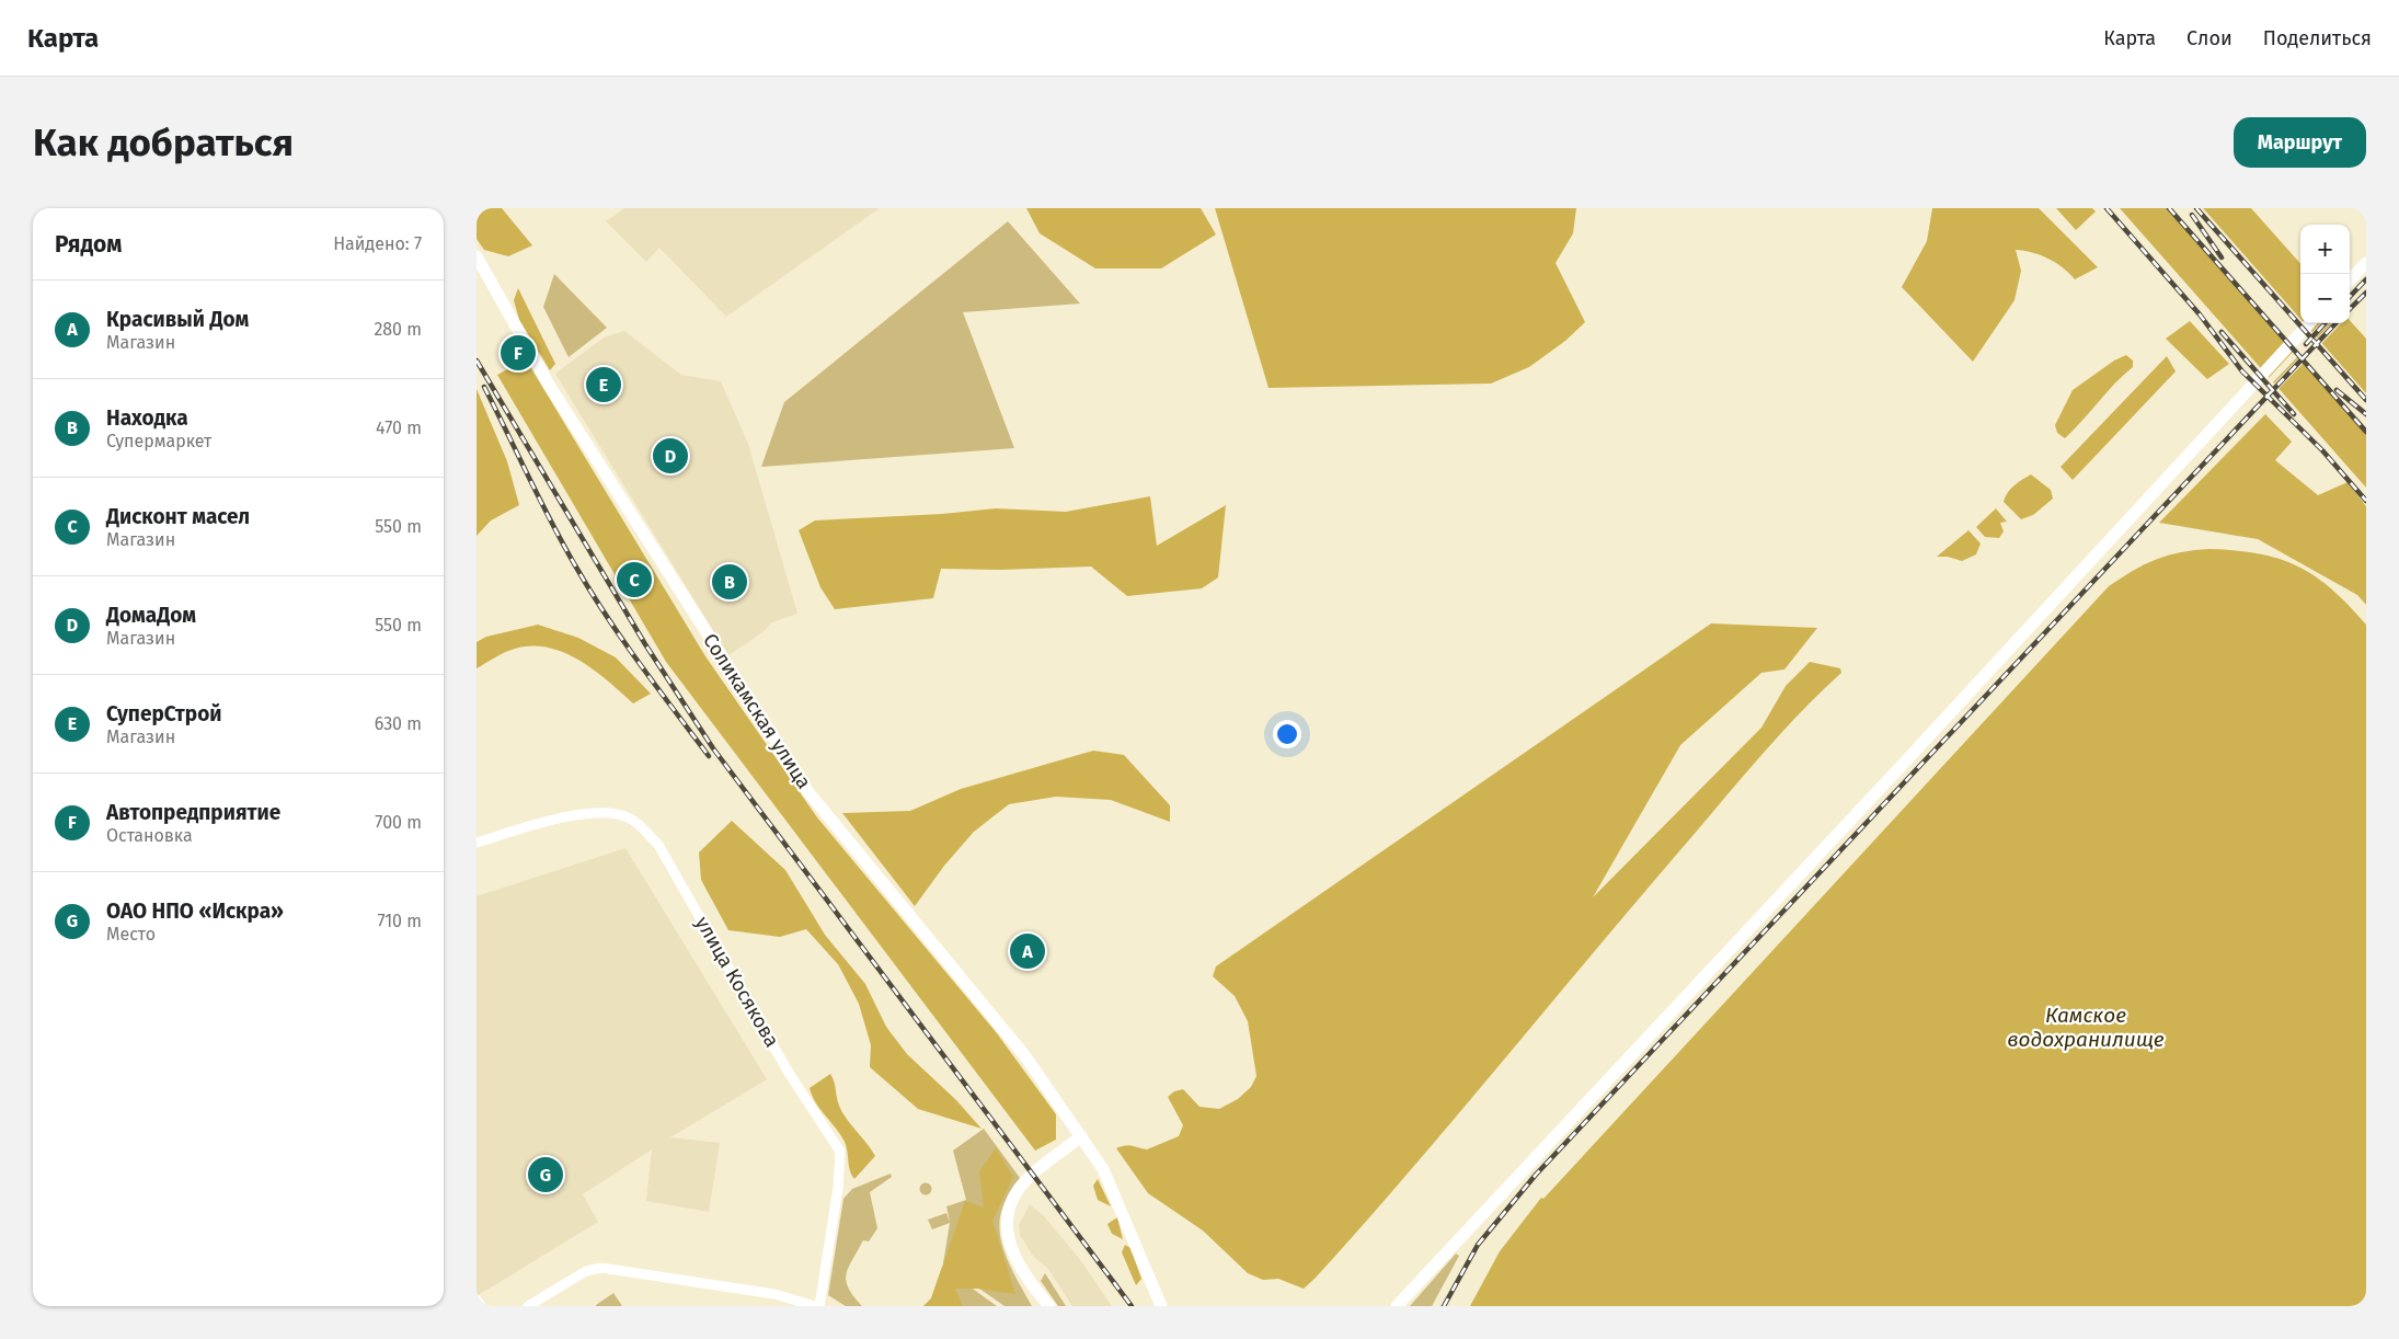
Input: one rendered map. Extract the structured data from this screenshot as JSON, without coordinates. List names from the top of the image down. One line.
{"streets":{"main road":["Соликамская улица"],"street":["улица Косякова"]},"water":["Камское водохранилище"],"page":{"header":"Карта","nav":["Карта","Слои","Поделиться"],"buttons":"Маршрут","title":"Как добраться","heading":["Рядом","Найдено: 7"],"map_buttons":["+","−"],"list":[{"mark":"A","name":"Красивый Дом","note":"Магазин","value":"280 m"},{"mark":"B","name":"Находка","note":"Супермаркет","value":"470 m"},{"mark":"C","name":"Дисконт масел","note":"Магазин","value":"550 m"},{"mark":"D","name":"ДомаДом","note":"Магазин","value":"550 m"},{"mark":"E","name":"СуперСтрой","note":"Магазин","value":"630 m"},{"mark":"F","name":"Автопредприятие","note":"Остановка","value":"700 m"},{"mark":"G","name":"ОАО НПО «Искра»","note":"Место","value":"710 m"}],"pins":["F","E","D","C","B","A","G"]}}
